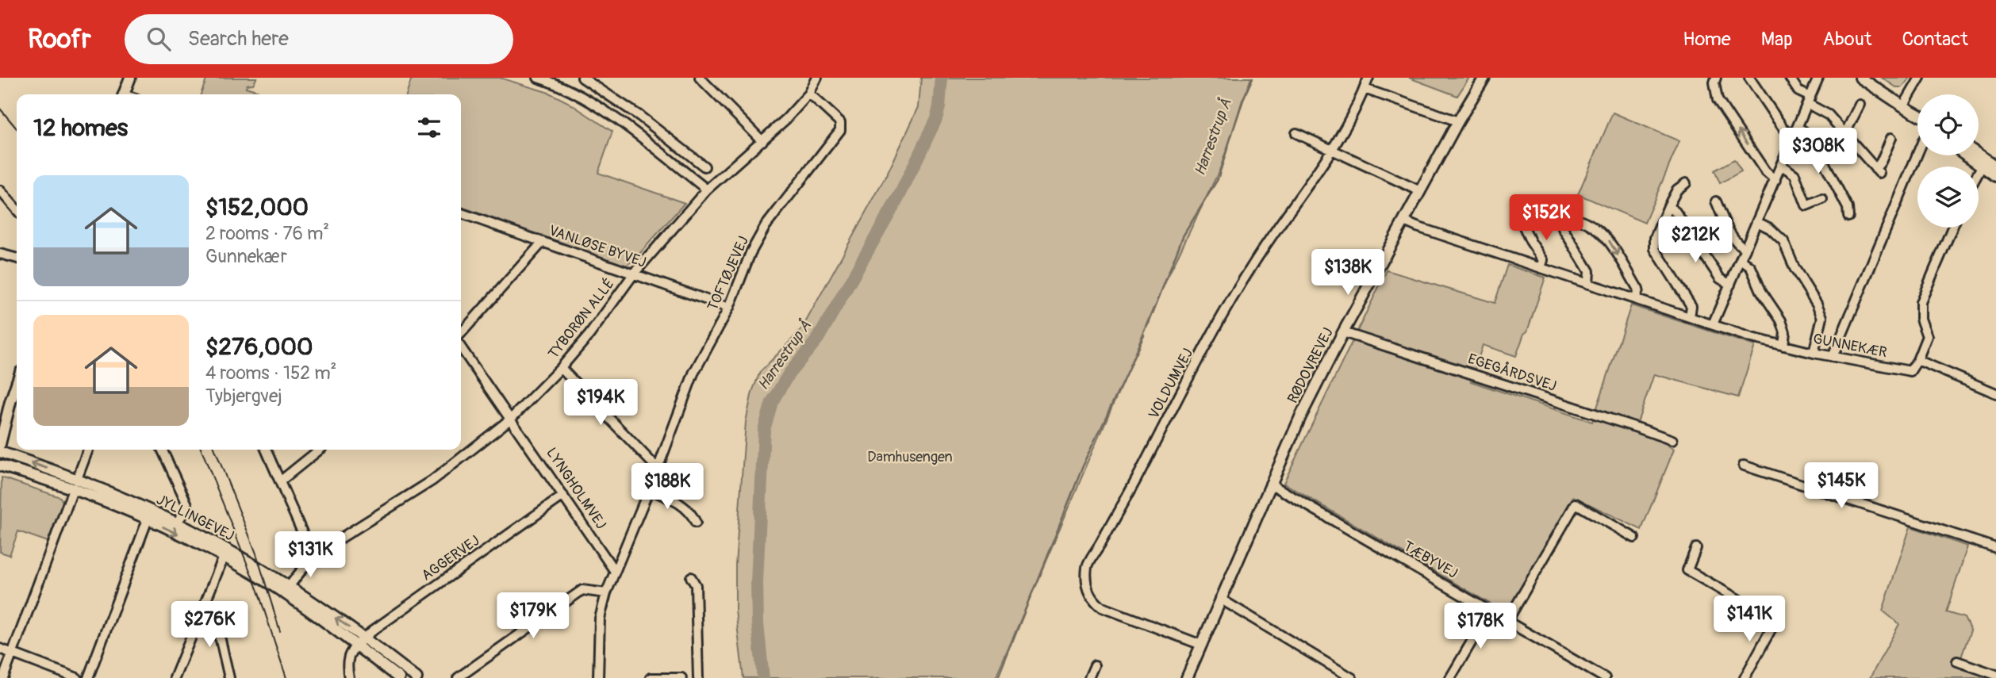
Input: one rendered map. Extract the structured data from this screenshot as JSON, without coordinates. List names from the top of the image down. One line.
{"streets":{"street":["VANLØSE BYVEJ","TOFTØJEVEJ","TYBORØN ALLÉ","GUNNEKÆR","RØDOVREVEJ","EGEGÅRDSVEJ","VOLDUMVEJ","LYNGHOLMVEJ","JYLLINGEVEJ","AGGERVEJ","TÆBYVEJ"]},"crossings":[["VANLØSE BYVEJ","TOFTØJEVEJ"],["VANLØSE BYVEJ","TYBORØN ALLÉ"],["TOFTØJEVEJ","TYBORØN ALLÉ"],["TOFTØJEVEJ","LYNGHOLMVEJ"],["TYBORØN ALLÉ","LYNGHOLMVEJ"],["TYBORØN ALLÉ","JYLLINGEVEJ"],["GUNNEKÆR","RØDOVREVEJ"],["RØDOVREVEJ","EGEGÅRDSVEJ"],["RØDOVREVEJ","VOLDUMVEJ"],["RØDOVREVEJ","TÆBYVEJ"],["LYNGHOLMVEJ","AGGERVEJ"],["JYLLINGEVEJ","AGGERVEJ"]],"water":["Harrestrup Å"],"parks":["Damhusengen"],"page":{"header":"Roofr","search":"Search here","nav":["Home","Map","About","Contact"],"heading":"12 homes","price":["$308K","$152K","$212K","$138K","$194K","$145K","$188K","$131K","$179K","$141K","$276K","$178K"],"list":[{"name":"$152,000","note":"2 rooms · 76 m² · Gunnekær"},{"name":"$276,000","note":"4 rooms · 152 m² · Tybjergvej"}]}}
